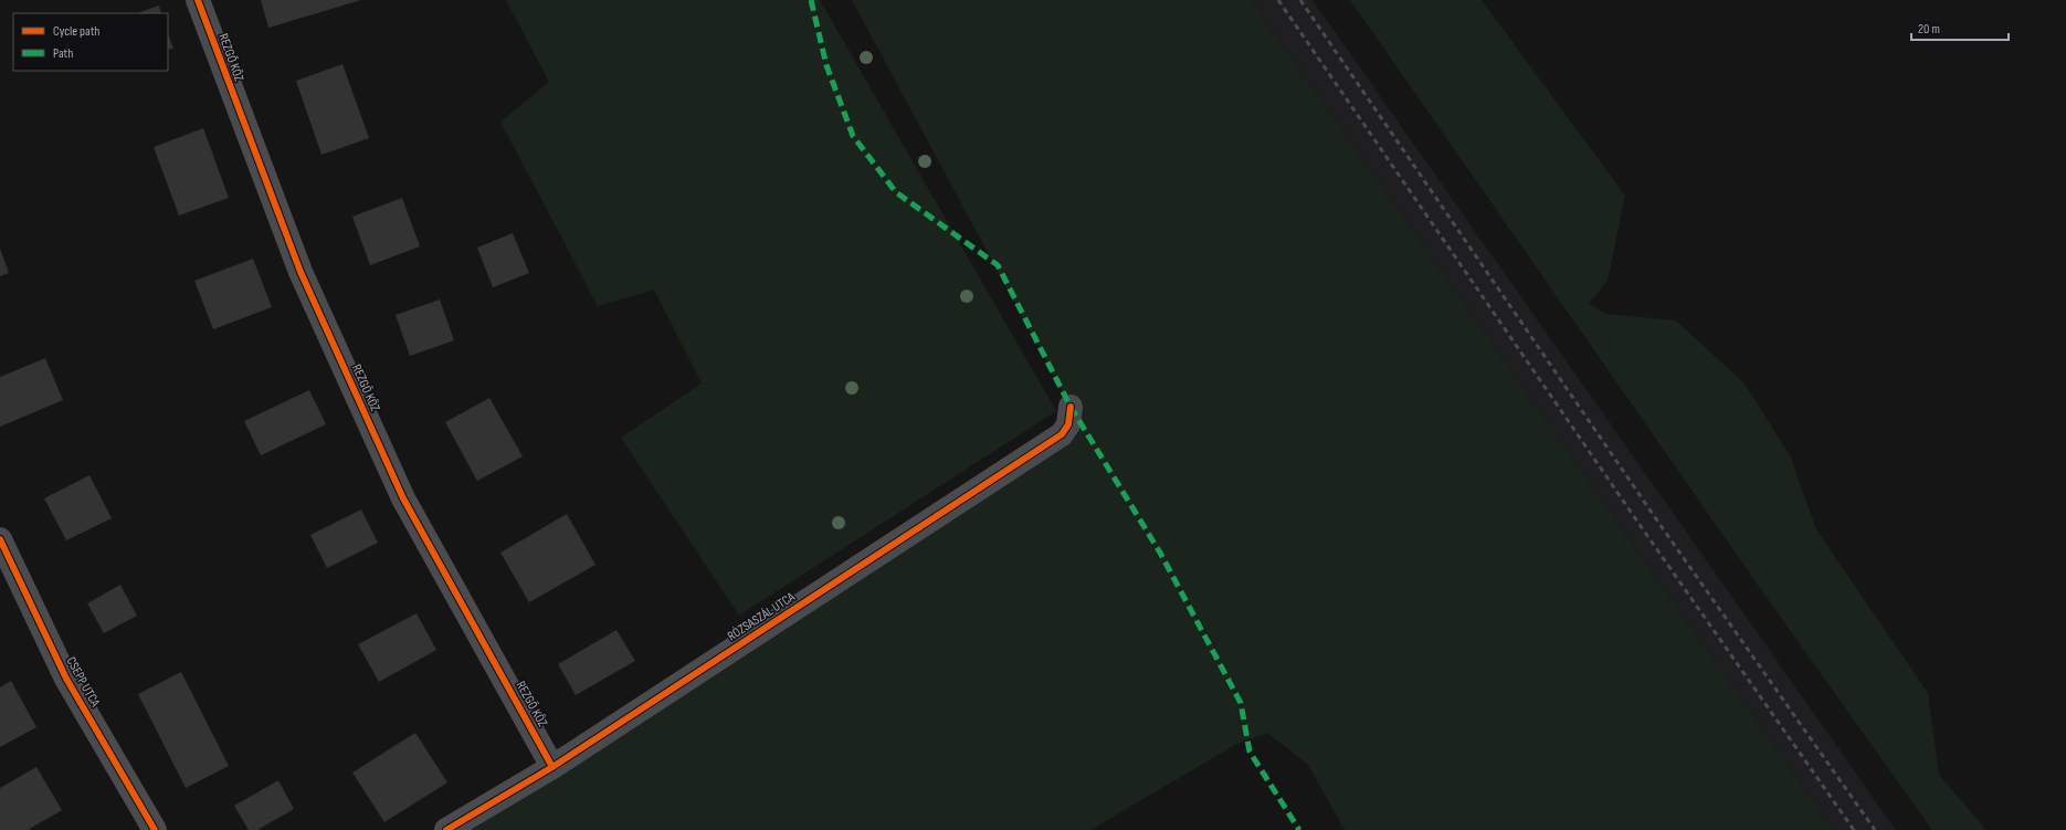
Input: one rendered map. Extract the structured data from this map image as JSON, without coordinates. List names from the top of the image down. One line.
{"streets":{"street":["REZGŐ KÖZ","RÓZSASZÁL UTCA","CSEPP UTCA"]},"crossings":[["REZGŐ KÖZ","RÓZSASZÁL UTCA"]],"legend":["Cycle path","Path"],"scale_bar":"20 m"}
